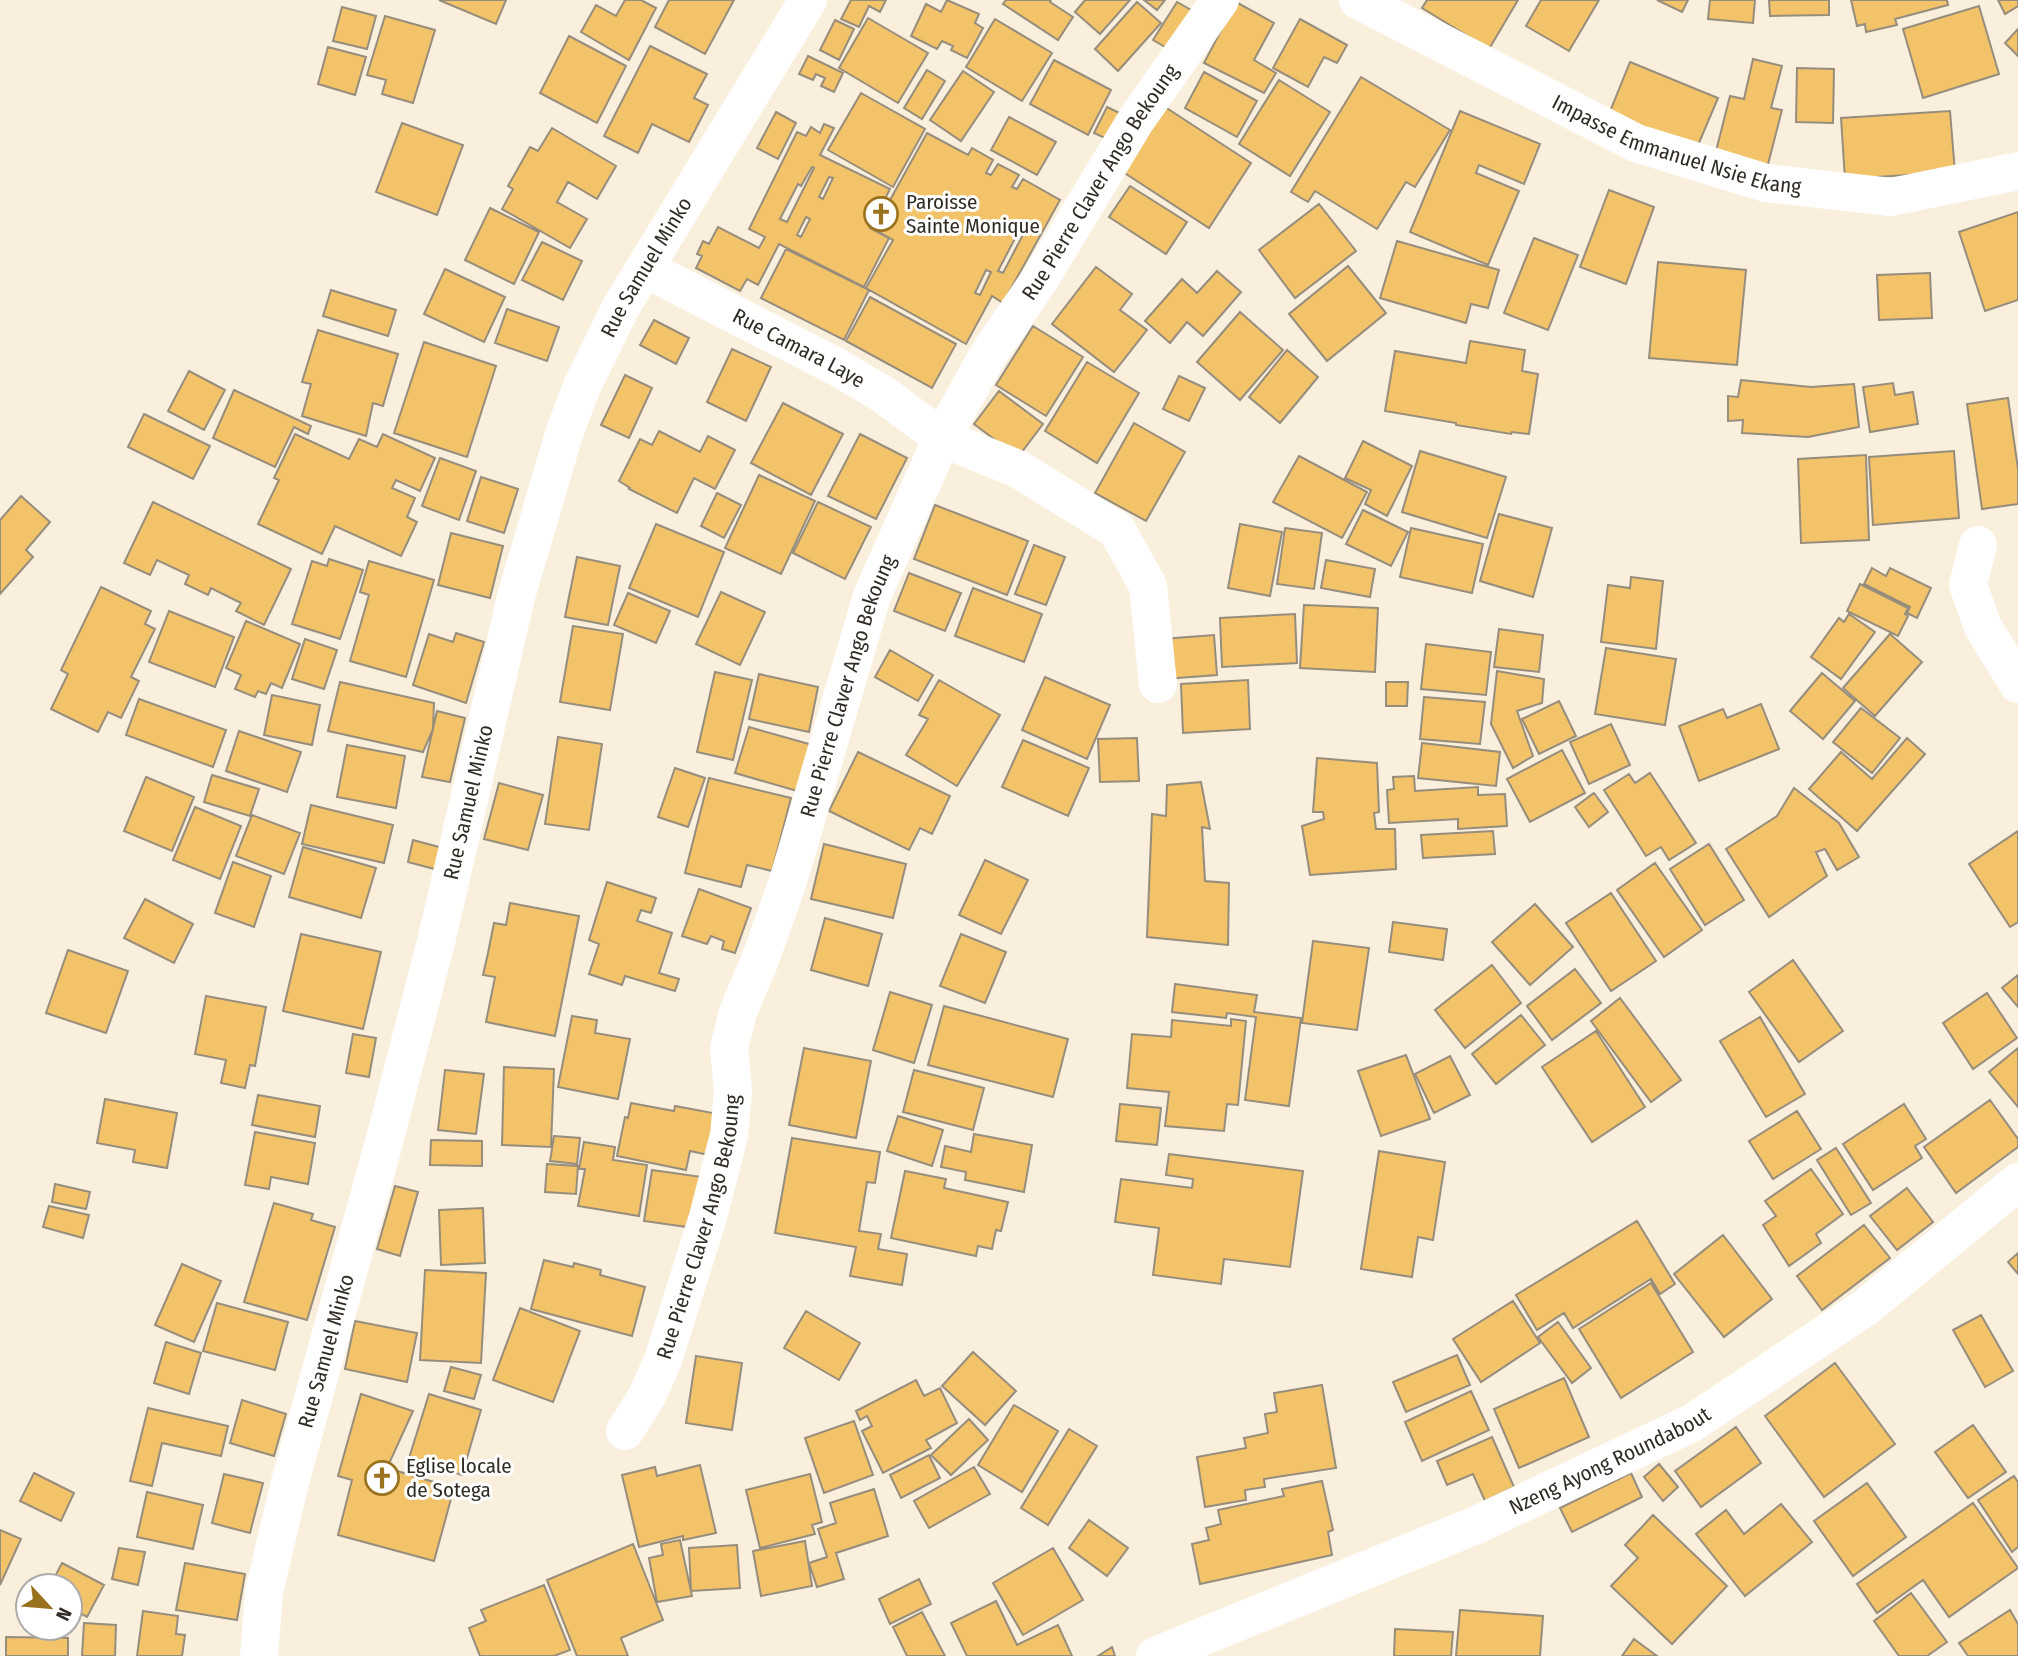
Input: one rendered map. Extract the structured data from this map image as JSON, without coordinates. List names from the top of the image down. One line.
{"streets":{"street":["Impasse Emmanuel Nsie Ekang","Rue Pierre Claver Ango Bekoung","Rue Samuel Minko","Rue Camara Laye","Nzeng Ayong Roundabout"]},"crossings":[["Rue Pierre Claver Ango Bekoung","Rue Camara Laye"],["Rue Samuel Minko","Rue Camara Laye"]],"places":{"church":["Paroisse Sainte Monique","Eglise locale de Sotega"]},"north":"bottom right"}
